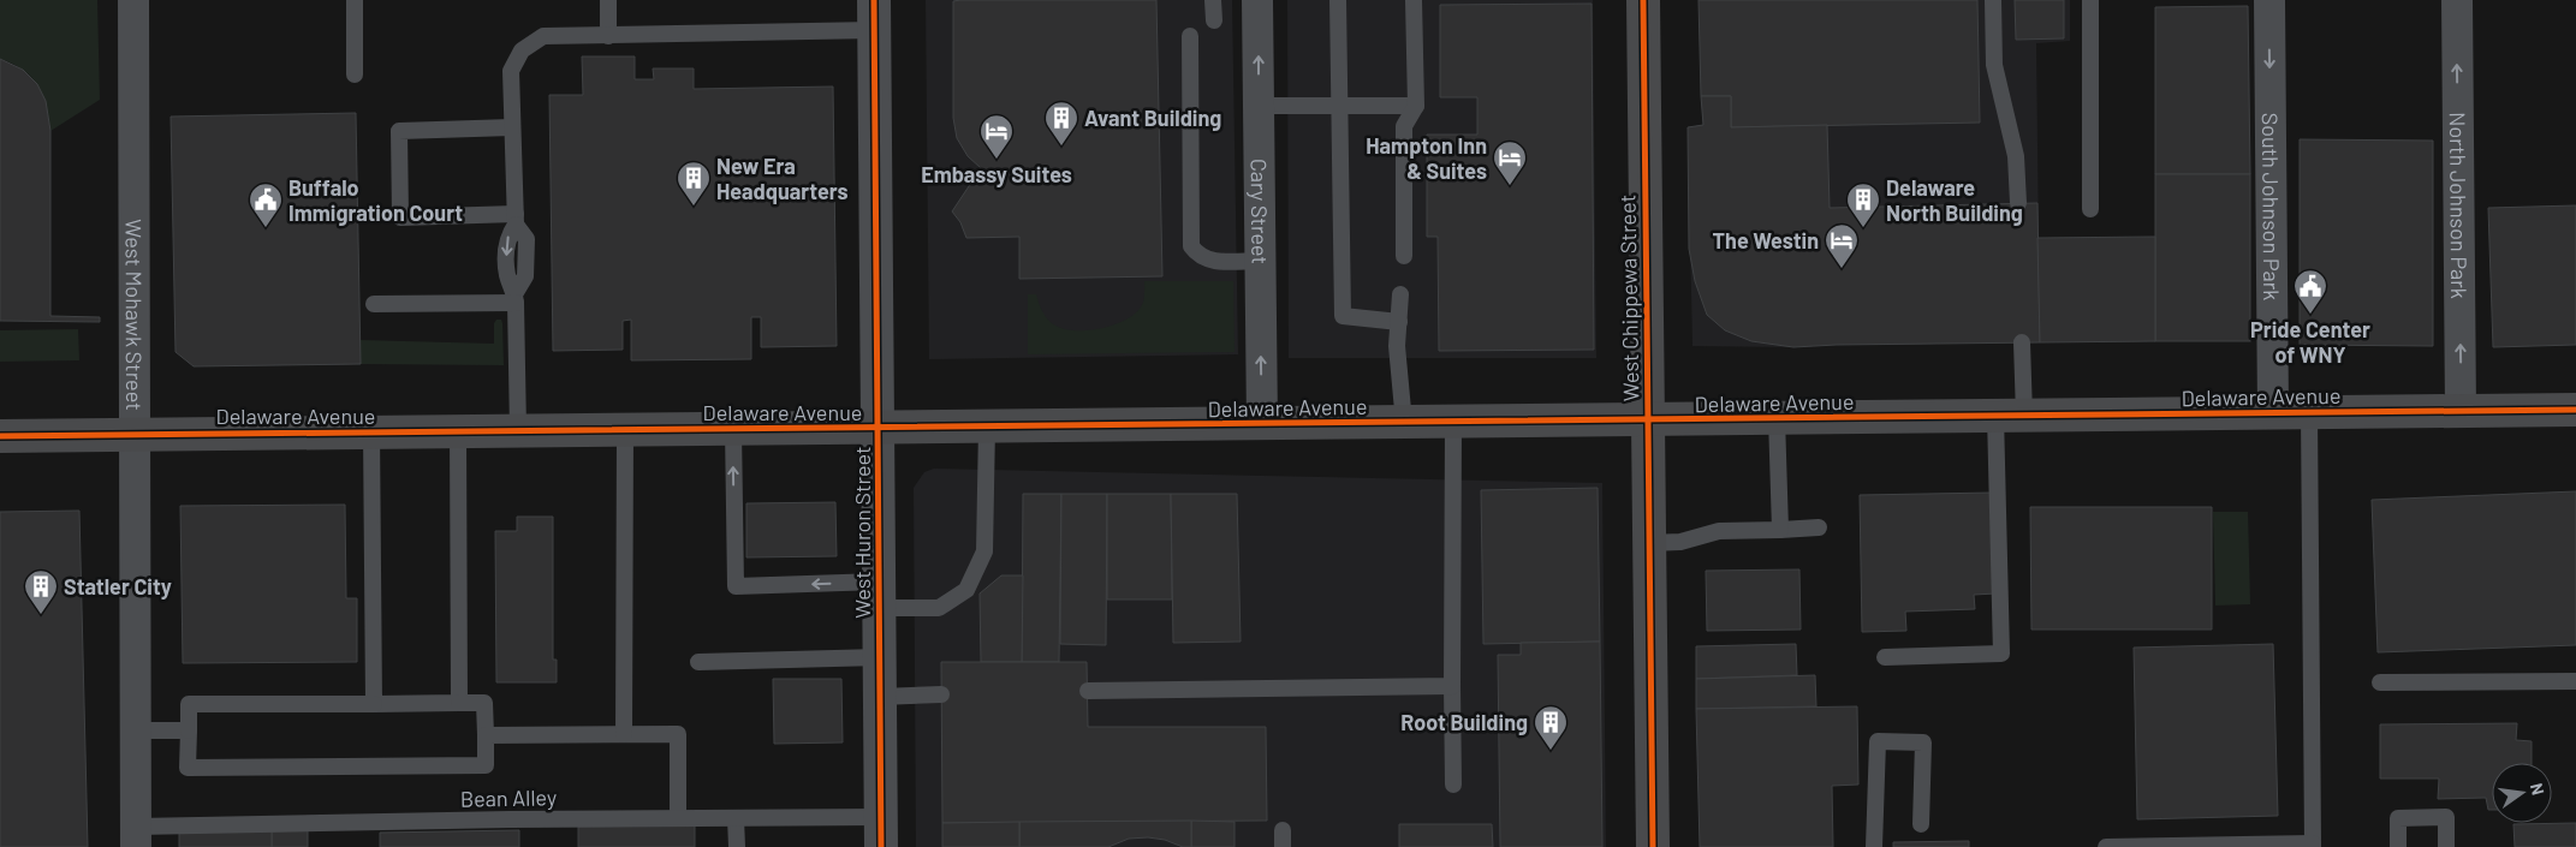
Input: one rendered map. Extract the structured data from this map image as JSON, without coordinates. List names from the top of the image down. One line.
{"streets":{"main road":["West Chippewa Street","Delaware Avenue"],"street":["North Johnson Park","South Johnson Park","Cary Street","West Mohawk Street","West Huron Street"],"lane":["Bean Alley"]},"crossings":[["North Johnson Park","Delaware Avenue"],["South Johnson Park","Delaware Avenue"],["Cary Street","Delaware Avenue"],["West Chippewa Street","Delaware Avenue"],["West Mohawk Street","Delaware Avenue"],["West Mohawk Street","Bean Alley"],["Delaware Avenue","West Huron Street"],["West Huron Street","Bean Alley"]],"one_way":["North Johnson Park","South Johnson Park","Cary Street"],"places":{"building":["Avant Building","New Era Headquarters","Delaware North Building","Statler City","Root Building"],"hotel":["Embassy Suites","Hampton Inn & Suites","The Westin"],"public building":["Buffalo Immigration Court","Pride Center of WNY"]},"north":"right"}
